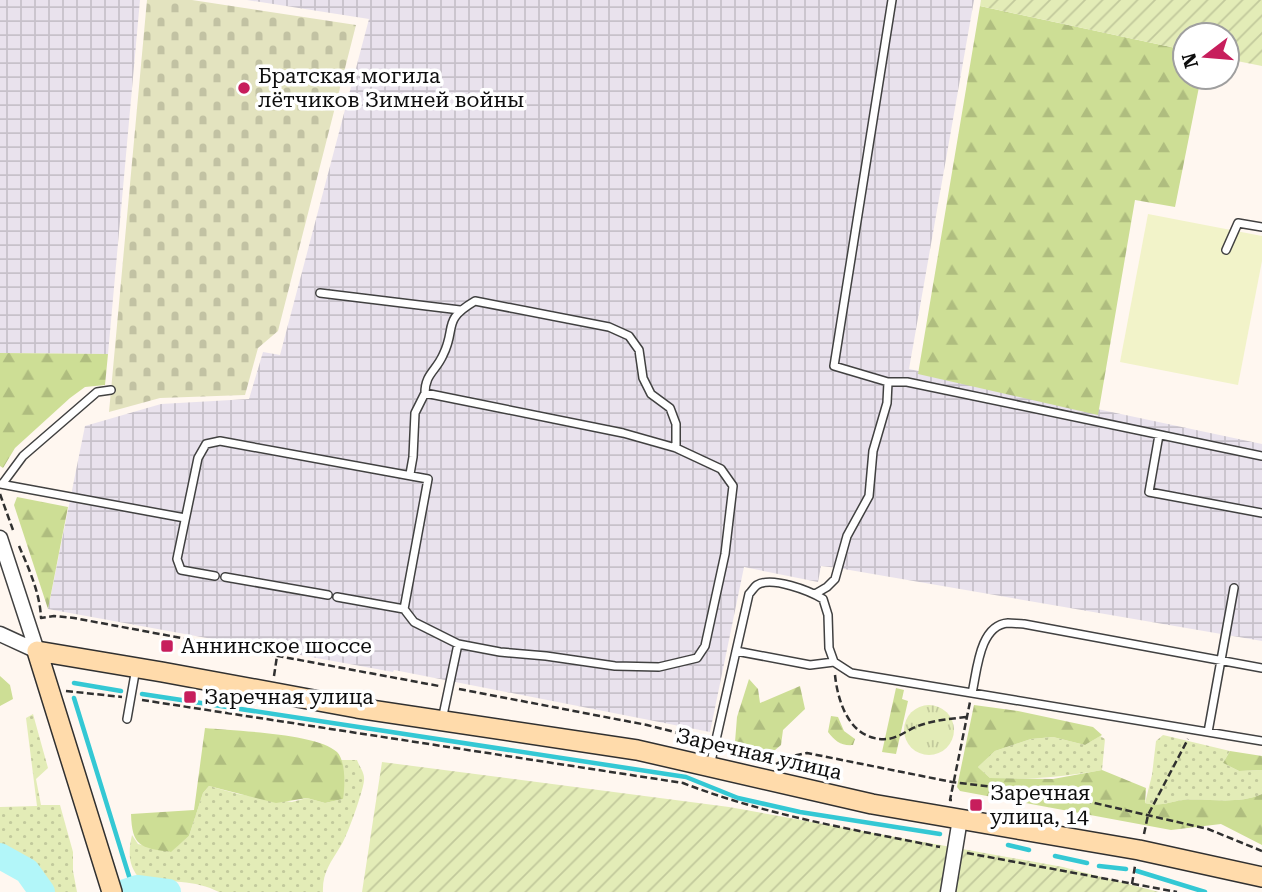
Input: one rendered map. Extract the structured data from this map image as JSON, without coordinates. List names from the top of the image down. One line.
{"streets":{"street":["Заречная улица"]},"places":{"other":["Братская могила лётчиков Зимней войны"],"transit":["Аннинское шоссе","Заречная улица","Заречная улица, 14"]},"north":"left"}
